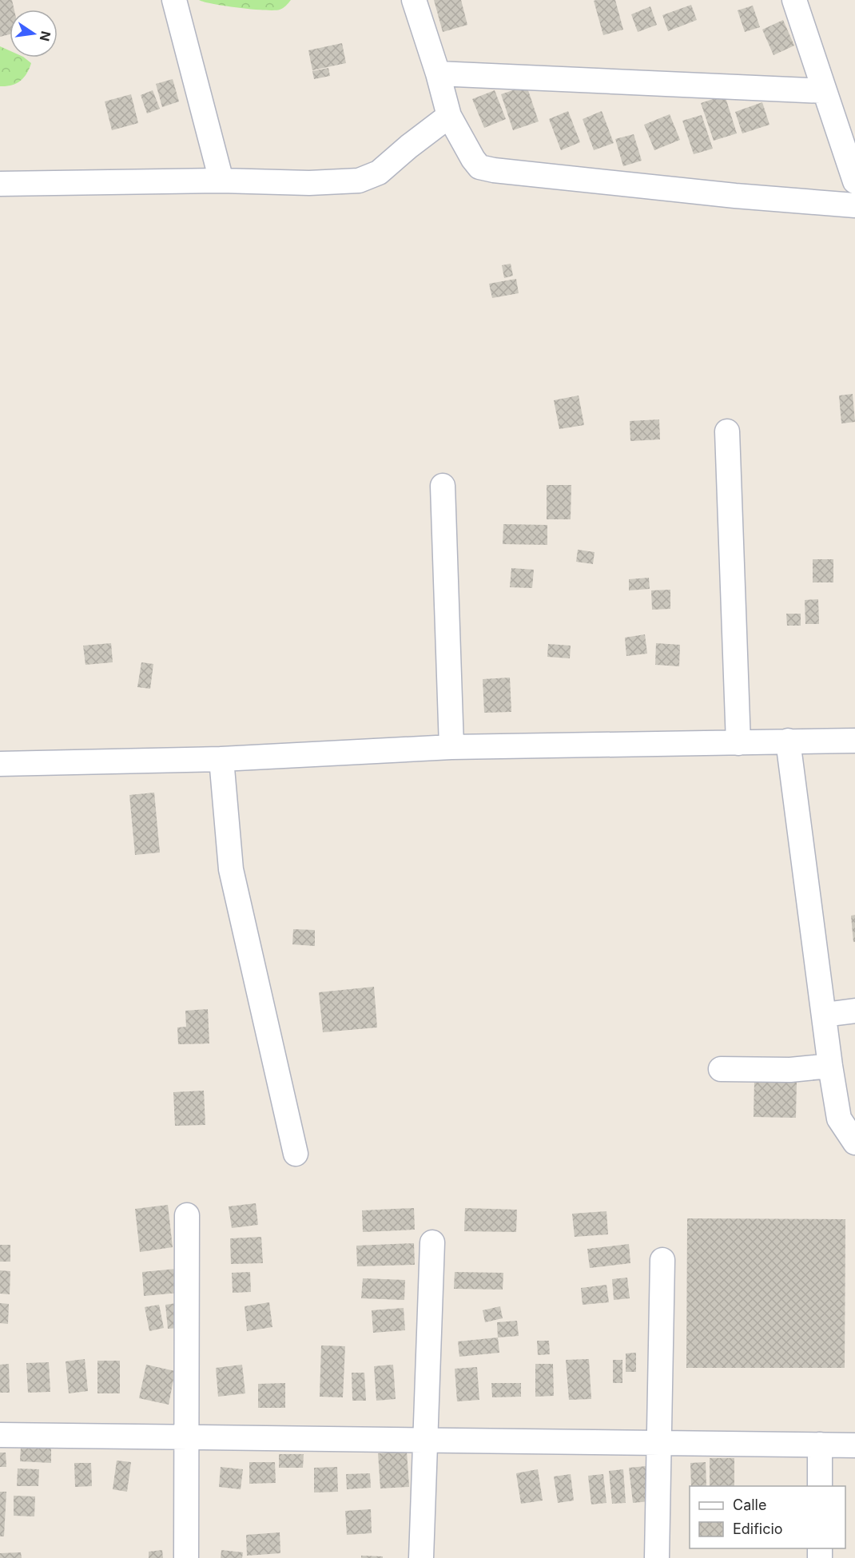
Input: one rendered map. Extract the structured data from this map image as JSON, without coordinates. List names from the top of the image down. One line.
{"legend":["Calle","Edificio"],"north":"right"}
